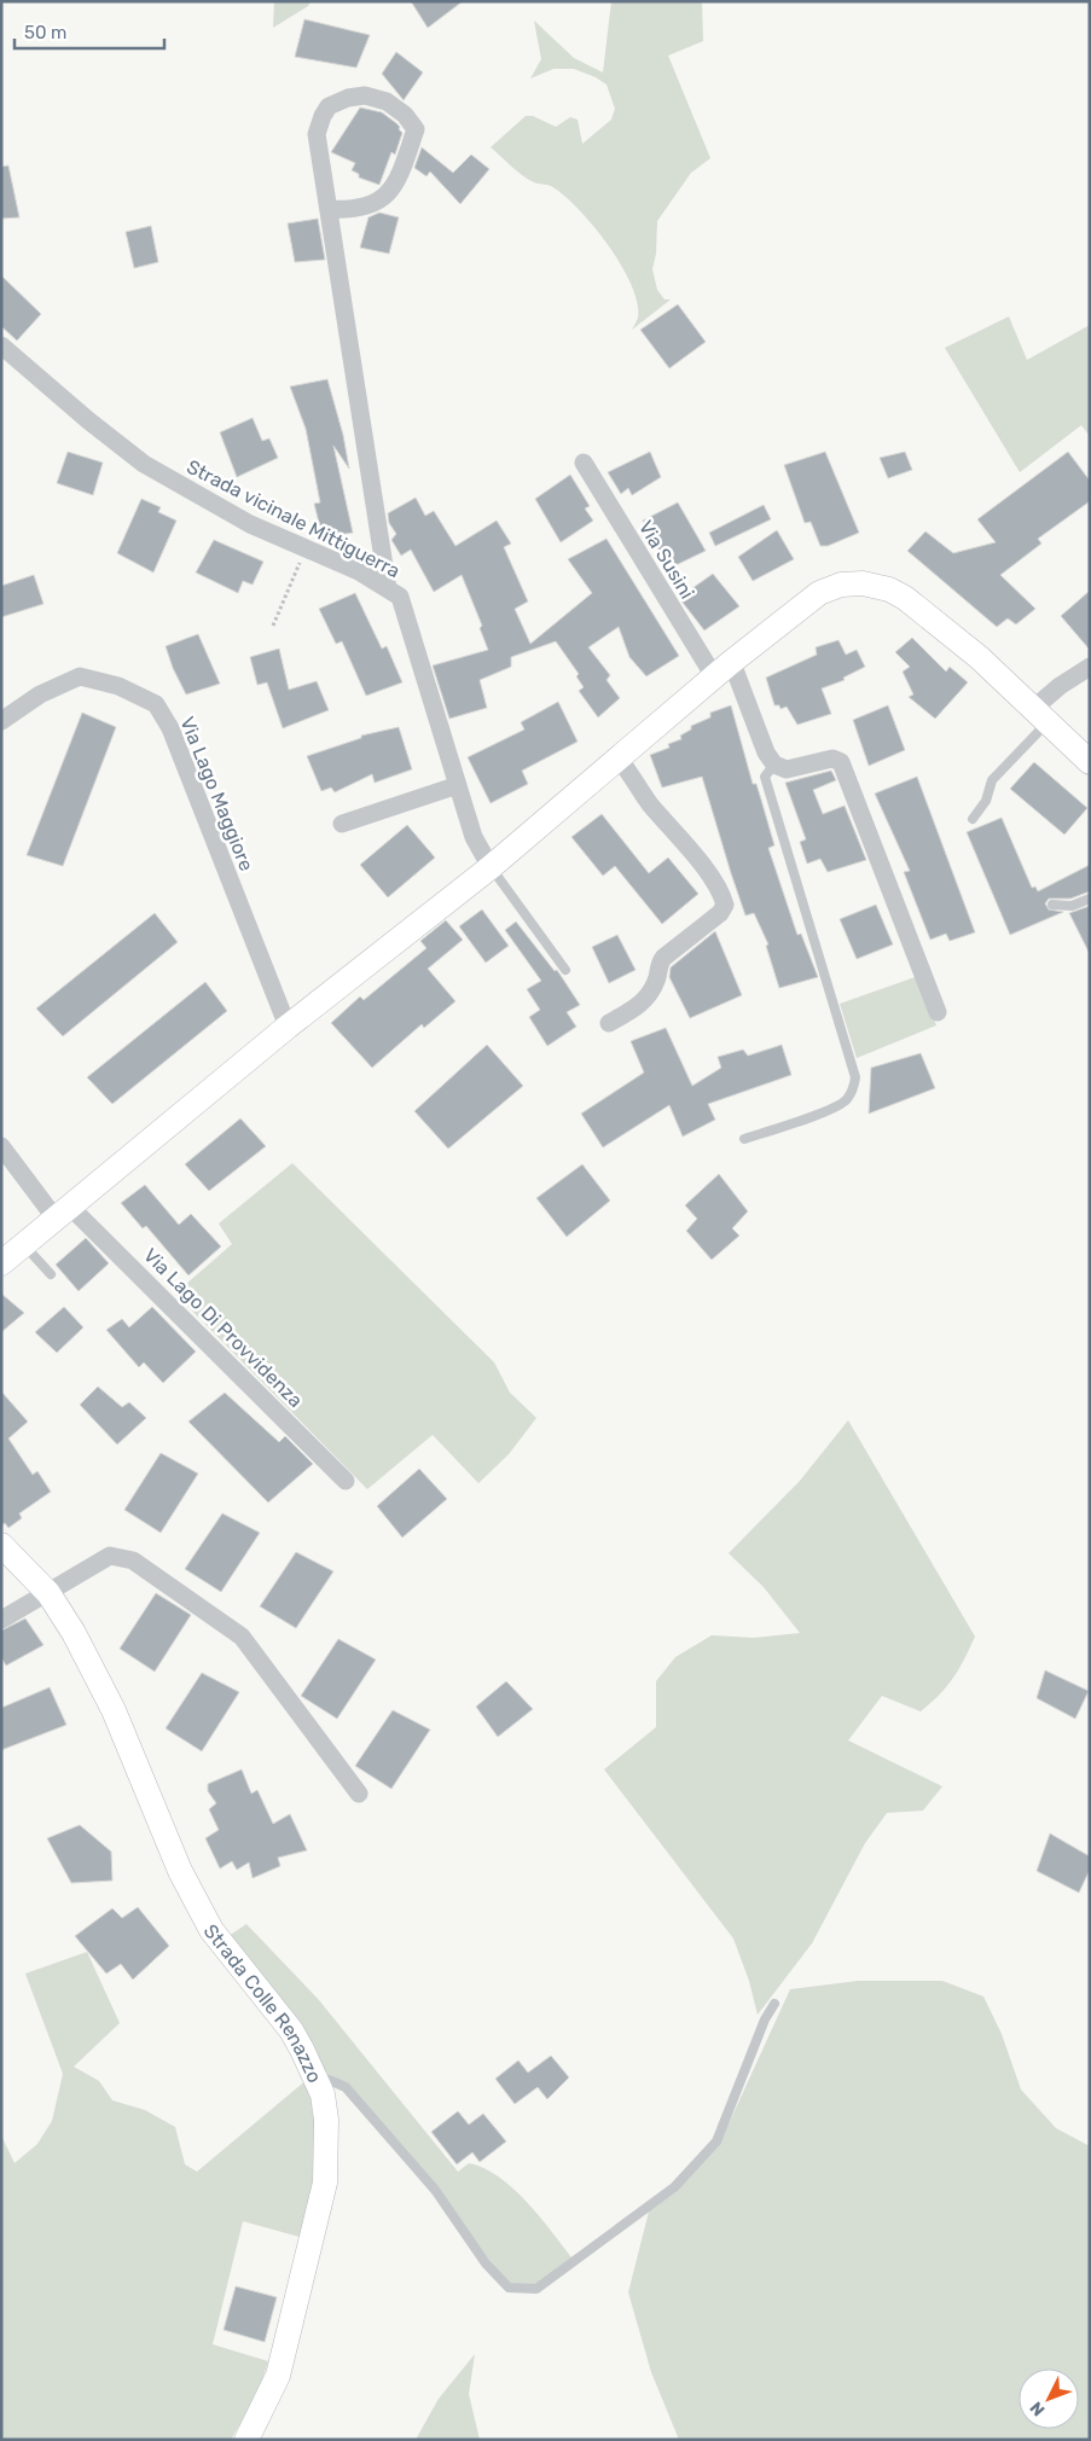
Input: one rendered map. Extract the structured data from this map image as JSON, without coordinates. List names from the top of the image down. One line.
{"streets":{"street":["Strada vicinale Mittiguerra","Via Susini","Via Lago Maggiore","Via Lago Di Provvidenza","Strada Colle Renazzo"]},"scale_bar":"50 m","north":"bottom left"}
